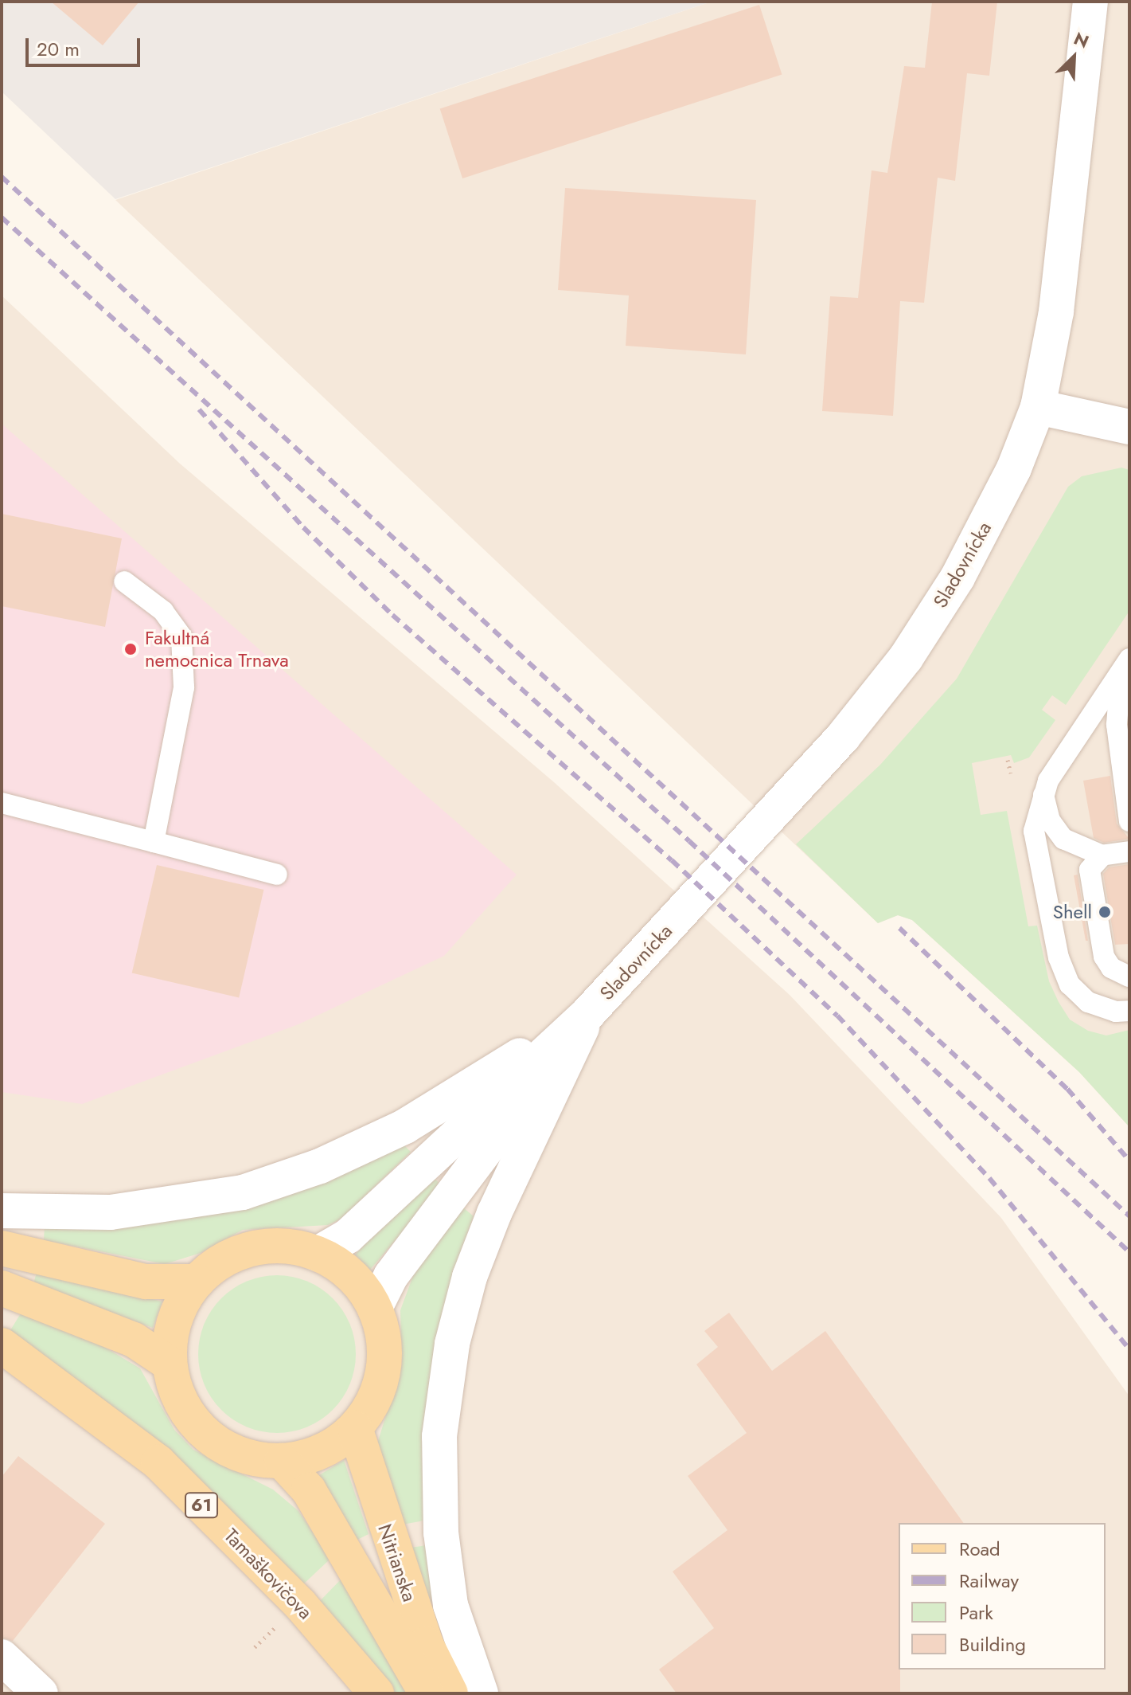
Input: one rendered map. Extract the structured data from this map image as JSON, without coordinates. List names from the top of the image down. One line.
{"streets":{"main road":["61","Nitrianska","Tamaškovičova"],"street":["Sladovnícka"]},"crossings":[["Sladovnícka","Nitrianska"]],"places":["Fakultná nemocnica Trnava","Shell"],"legend":["Road","Railway","Park","Building"],"scale_bar":"20 m","north":"top right"}
